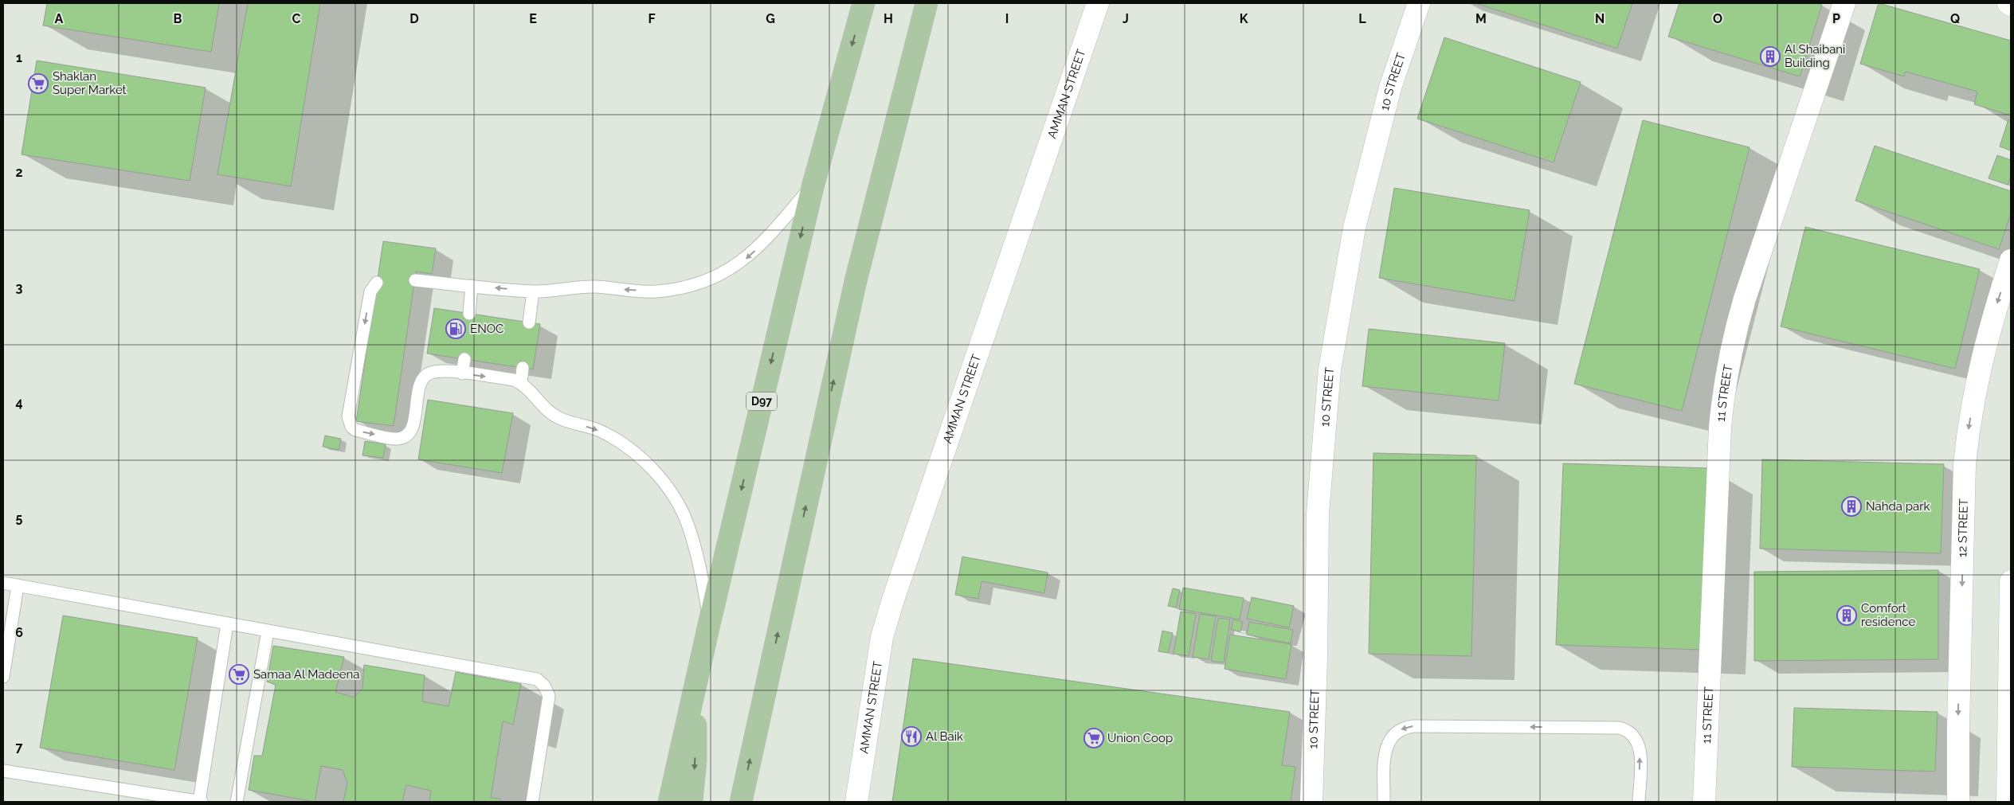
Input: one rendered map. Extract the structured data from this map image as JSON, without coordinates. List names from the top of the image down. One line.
{"streets":{"main road":["D97"],"street":["10 STREET","AMMAN STREET","11 STREET","12 STREET"]},"places":{"building":["Al Shaibani Building","Nahda park","Comfort residence"],"supermarket":["Shaklan Super Market","Samaa Al Madeena","Union Coop"],"fuel station":["ENOC"],"restaurant":["Al Baik"]},"grid":{"columns":["A","B","C","D","E","F","G","H","I","J","K","L","M","N","O","P","Q"],"rows":["1","2","3","4","5","6","7"]}}
